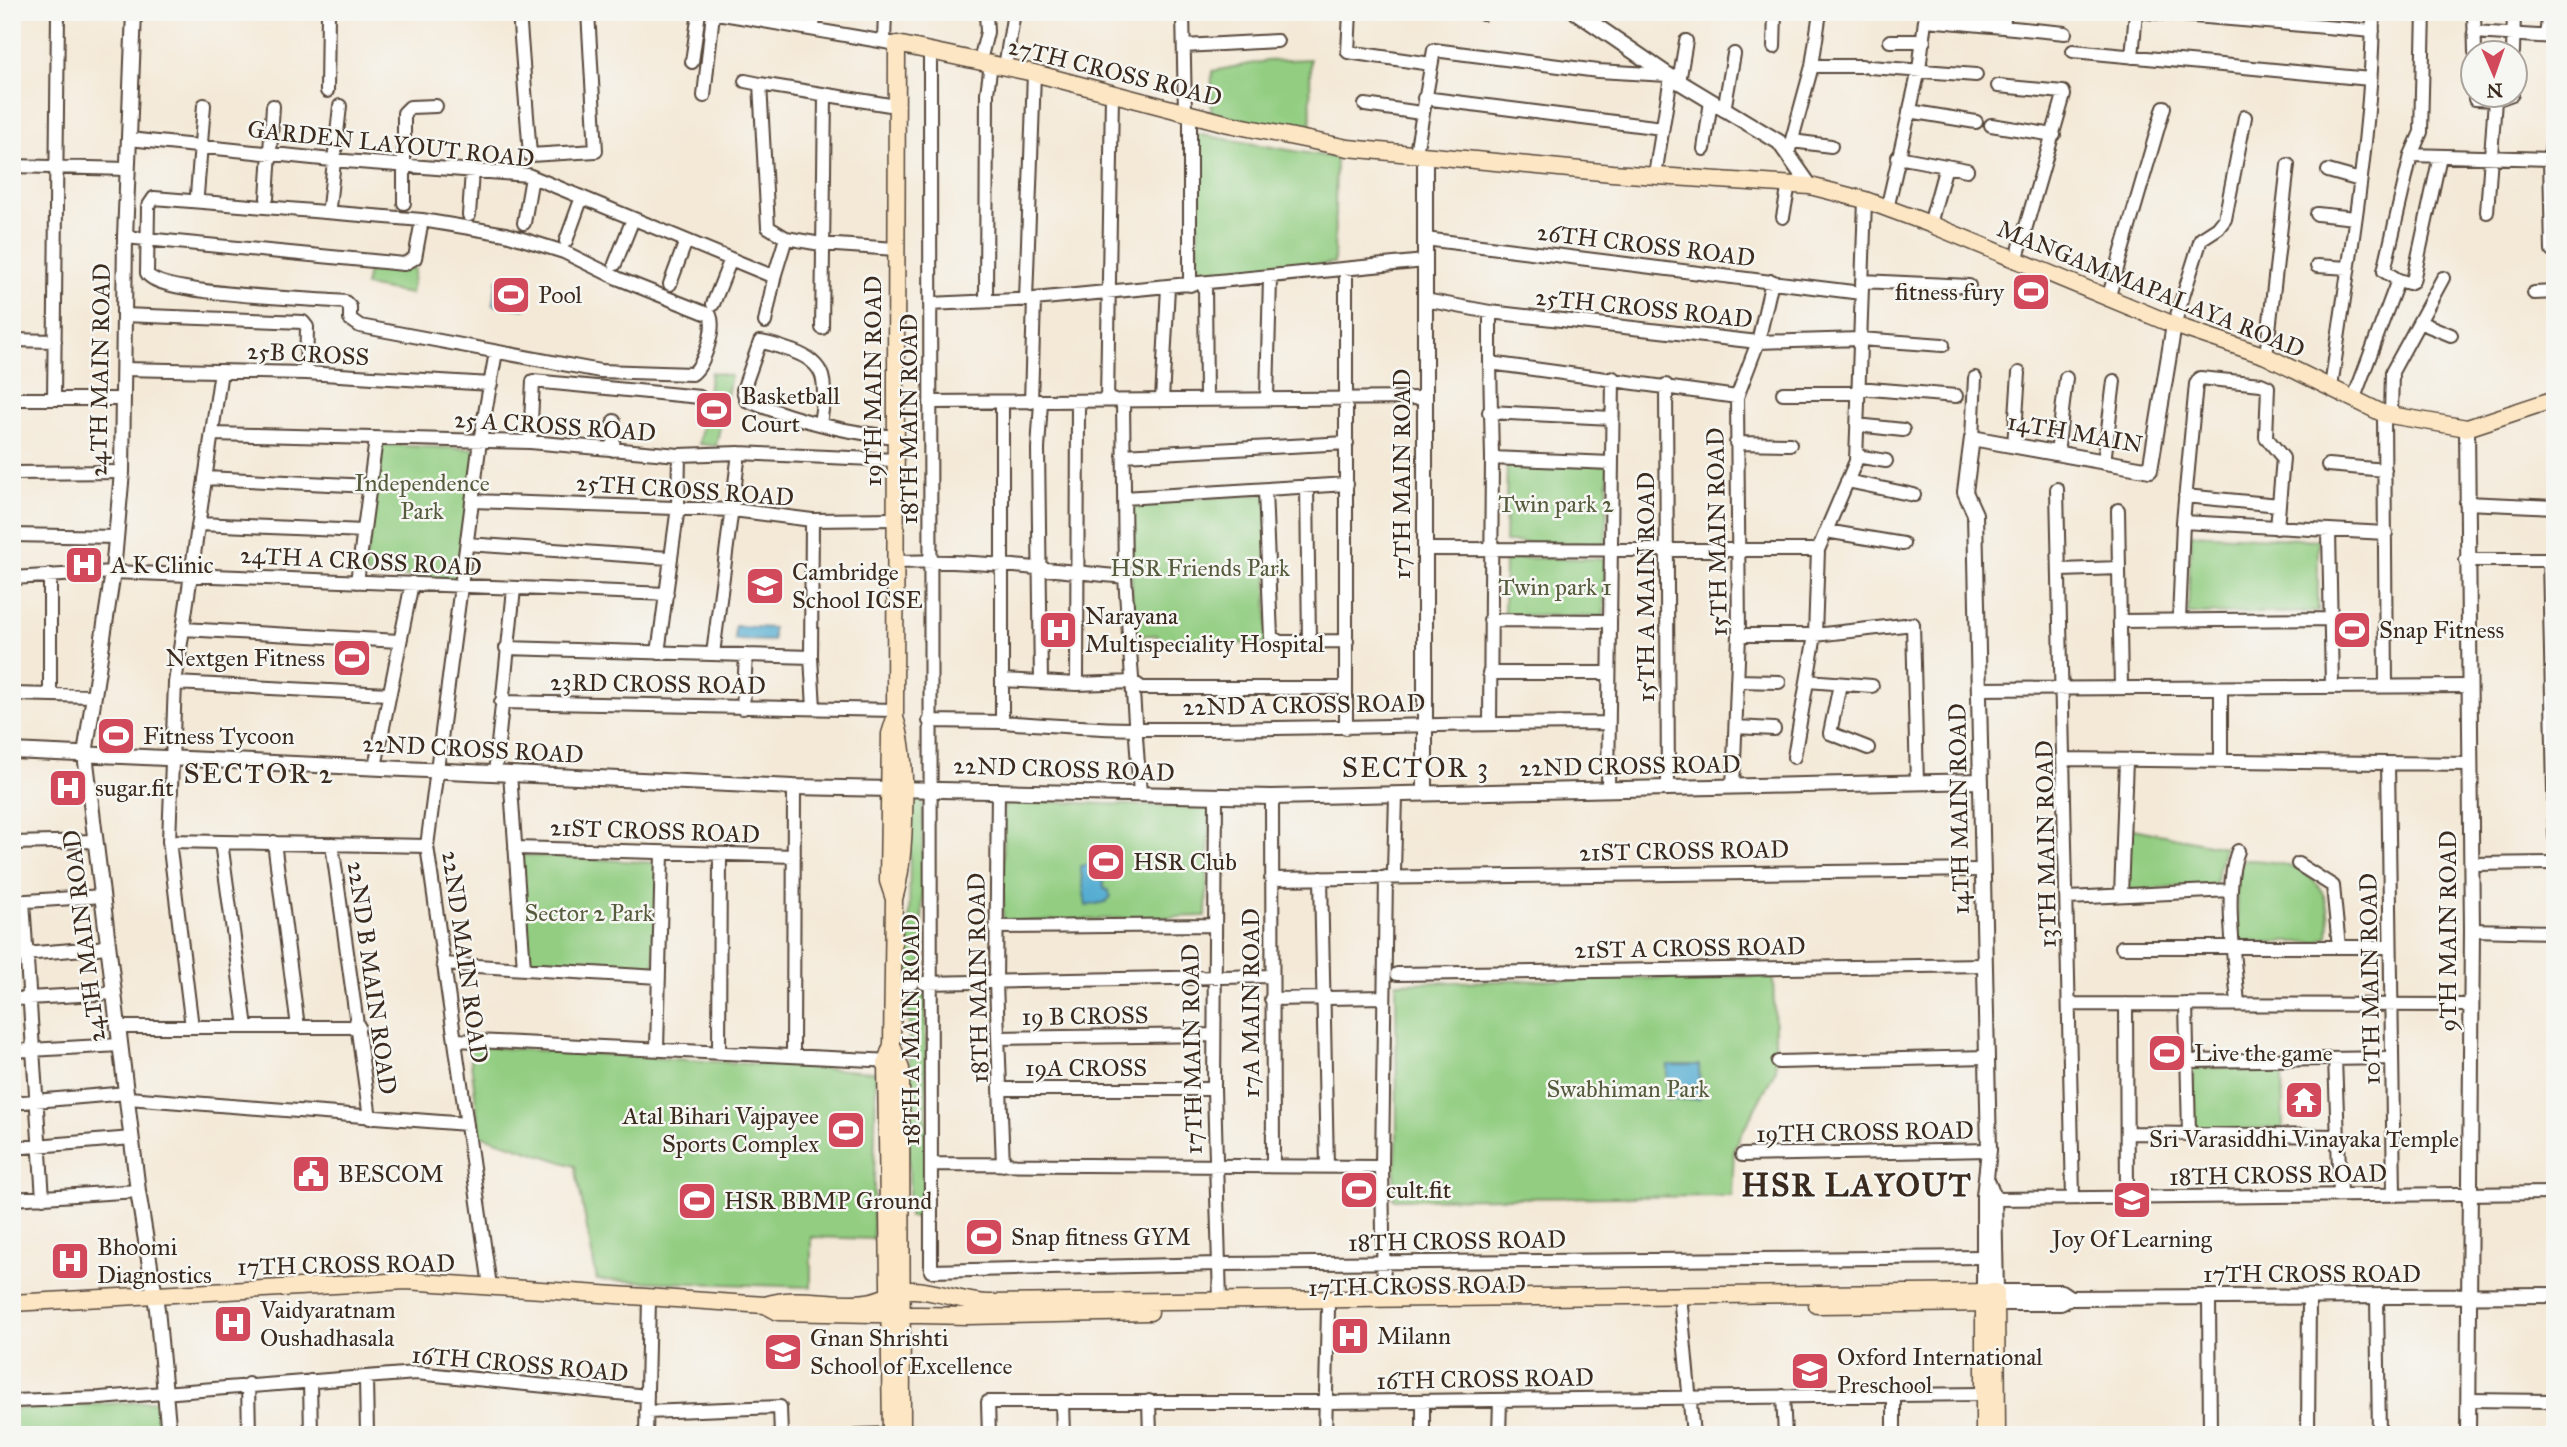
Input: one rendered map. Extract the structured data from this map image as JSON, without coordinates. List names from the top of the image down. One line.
{"streets":{"main road":["27TH CROSS ROAD","MANGAMMAPALAYA ROAD","19TH MAIN ROAD","14TH MAIN ROAD","17TH CROSS ROAD"],"street":["GARDEN LAYOUT ROAD","26TH CROSS ROAD","25TH CROSS ROAD","25B CROSS","24TH MAIN ROAD","18TH MAIN ROAD","25 A CROSS ROAD","14TH MAIN","17TH MAIN ROAD","15TH MAIN ROAD","24TH A CROSS ROAD","15TH A MAIN ROAD","23RD CROSS ROAD","22ND A CROSS ROAD","22ND CROSS ROAD","21ST CROSS ROAD","13TH MAIN ROAD","9TH MAIN ROAD","21ST A CROSS ROAD","22ND MAIN ROAD","22ND B MAIN ROAD","10TH MAIN ROAD","17A MAIN ROAD","19 B CROSS","18TH A MAIN ROAD","19A CROSS","19TH CROSS ROAD","18TH CROSS ROAD","16TH CROSS ROAD"]},"crossings":[["27TH CROSS ROAD","MANGAMMAPALAYA ROAD"],["27TH CROSS ROAD","19TH MAIN ROAD"],["27TH CROSS ROAD","18TH MAIN ROAD"],["27TH CROSS ROAD","17TH MAIN ROAD"],["GARDEN LAYOUT ROAD","24TH MAIN ROAD"],["26TH CROSS ROAD","17TH MAIN ROAD"],["26TH CROSS ROAD","15TH MAIN ROAD"],["MANGAMMAPALAYA ROAD","14TH MAIN"],["MANGAMMAPALAYA ROAD","9TH MAIN ROAD"],["25TH CROSS ROAD","19TH MAIN ROAD"],["25TH CROSS ROAD","17TH MAIN ROAD"],["25TH CROSS ROAD","15TH MAIN ROAD"],["25TH CROSS ROAD","22ND MAIN ROAD"],["25B CROSS","24TH MAIN ROAD"],["25B CROSS","22ND MAIN ROAD"],["24TH MAIN ROAD","24TH A CROSS ROAD"],["24TH MAIN ROAD","22ND CROSS ROAD"],["24TH MAIN ROAD","17TH CROSS ROAD"],["24TH MAIN ROAD","16TH CROSS ROAD"],["19TH MAIN ROAD","25 A CROSS ROAD"],["19TH MAIN ROAD","23RD CROSS ROAD"],["19TH MAIN ROAD","22ND CROSS ROAD"],["19TH MAIN ROAD","17TH CROSS ROAD"],["18TH MAIN ROAD","22ND A CROSS ROAD"],["18TH MAIN ROAD","22ND CROSS ROAD"],["18TH MAIN ROAD","19 B CROSS"],["18TH MAIN ROAD","18TH A MAIN ROAD"],["18TH MAIN ROAD","19A CROSS"],["25 A CROSS ROAD","22ND MAIN ROAD"],["14TH MAIN","14TH MAIN ROAD"],["17TH MAIN ROAD","22ND A CROSS ROAD"],["17TH MAIN ROAD","22ND CROSS ROAD"],["17TH MAIN ROAD","19 B CROSS"],["17TH MAIN ROAD","19A CROSS"],["17TH MAIN ROAD","18TH CROSS ROAD"],["17TH MAIN ROAD","17TH CROSS ROAD"],["15TH MAIN ROAD","22ND CROSS ROAD"],["24TH A CROSS ROAD","22ND MAIN ROAD"],["15TH A MAIN ROAD","22ND CROSS ROAD"],["22ND CROSS ROAD","14TH MAIN ROAD"],["22ND CROSS ROAD","22ND MAIN ROAD"],["22ND CROSS ROAD","17A MAIN ROAD"],["22ND CROSS ROAD","18TH A MAIN ROAD"],["14TH MAIN ROAD","21ST CROSS ROAD"],["14TH MAIN ROAD","21ST A CROSS ROAD"],["14TH MAIN ROAD","19TH CROSS ROAD"],["14TH MAIN ROAD","18TH CROSS ROAD"],["14TH MAIN ROAD","17TH CROSS ROAD"],["14TH MAIN ROAD","16TH CROSS ROAD"],["21ST CROSS ROAD","17A MAIN ROAD"],["13TH MAIN ROAD","18TH CROSS ROAD"],["9TH MAIN ROAD","18TH CROSS ROAD"],["9TH MAIN ROAD","17TH CROSS ROAD"],["22ND MAIN ROAD","17TH CROSS ROAD"],["10TH MAIN ROAD","18TH CROSS ROAD"],["18TH A MAIN ROAD","18TH CROSS ROAD"]],"districts":["SECTOR 3","SECTOR 2","HSR LAYOUT"],"parks":["Independence Park","Twin park 2","HSR Friends Park","Twin park 1","Sector 2 Park","Swabhiman Park"],"places":{"sports":["fitness fury","Pool","Basketball Court","Snap Fitness","Nextgen Fitness","Fitness Tycoon","HSR Club","Live the game","Atal Bihari Vajpayee Sports Complex","cult.fit","HSR BBMP Ground","Snap fitness GYM"],"hospital":["A K Clinic","Narayana Multispeciality Hospital","sugar.fit","Bhoomi Diagnostics","Vaidyaratnam Oushadhasala","Milann"],"school or university":["Cambridge School ICSE","Joy Of Learning","Gnan Shrishti School of Excellence","Oxford International Preschool"],"temple":["Sri Varasiddhi Vinayaka Temple"],"public building":["BESCOM"]},"north":"bottom"}
